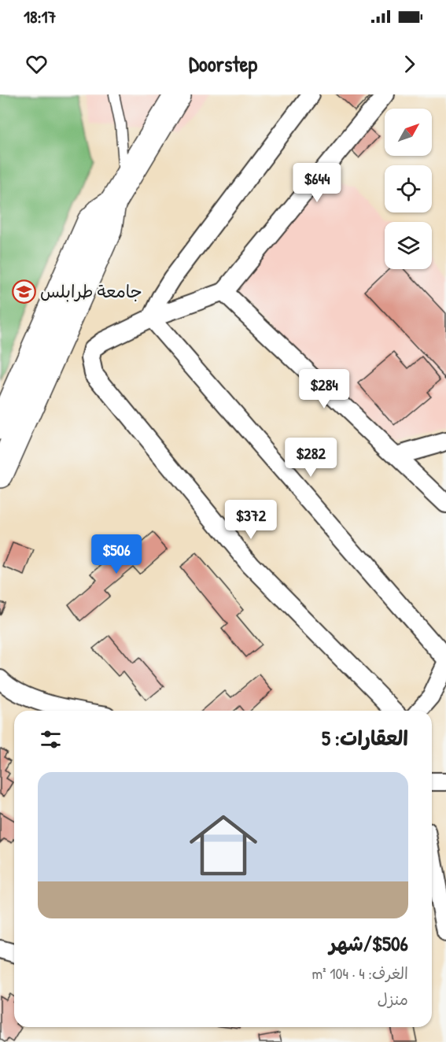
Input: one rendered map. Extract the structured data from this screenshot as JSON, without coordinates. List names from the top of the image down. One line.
{"places":{"school or university":["جامعة طرابلس"]},"north":"top right","page":{"status":"18:17","header":"Doorstep","price":["$644","$284","$282","$372","$506"],"heading":"العقارات: 5","list":[{"name":"$506/شهر","note":"الغرف: 4 · 104 m² · منزل"}]}}
